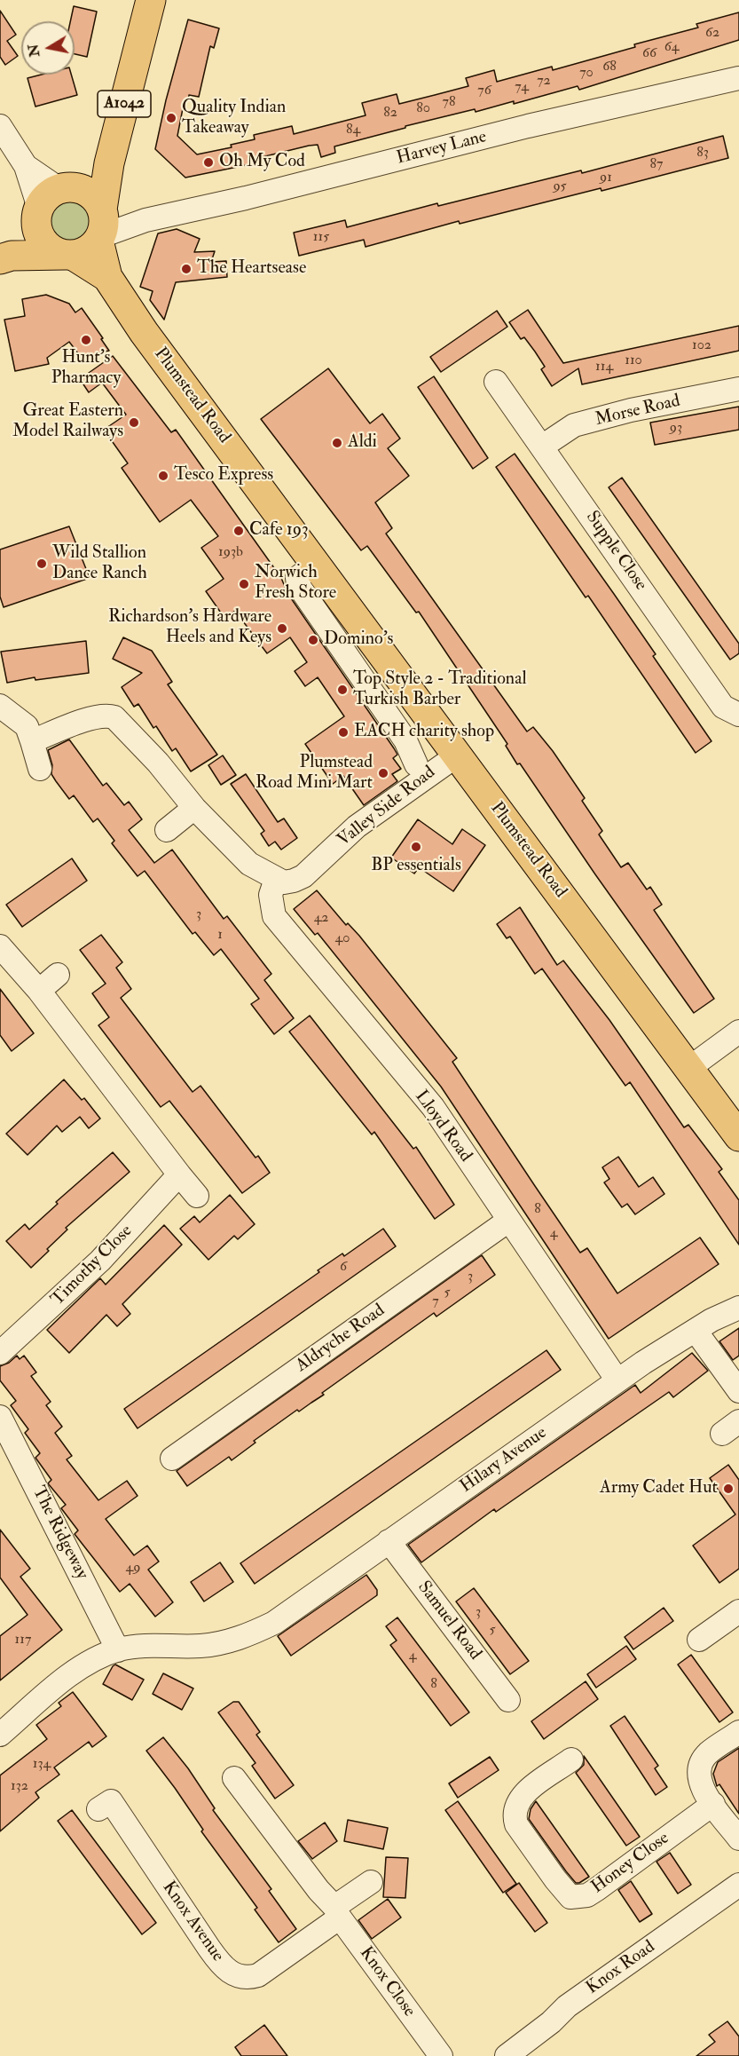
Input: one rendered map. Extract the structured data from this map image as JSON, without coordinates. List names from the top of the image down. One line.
{"streets":{"main road":["A1042","Plumstead Road"],"street":["Harvey Lane","Morse Road","Supple Close","Valley Side Road","Lloyd Road","Timothy Close","Aldryche Road","Hilary Avenue","The Ridgeway","Samuel Road","Honey Close","Knox Avenue","Knox Road","Knox Close"]},"crossings":[["A1042","Harvey Lane"],["A1042","Plumstead Road"],["Harvey Lane","Plumstead Road"],["Plumstead Road","Valley Side Road"],["Morse Road","Supple Close"],["Valley Side Road","Lloyd Road"],["Lloyd Road","Aldryche Road"],["Lloyd Road","Hilary Avenue"],["Hilary Avenue","The Ridgeway"],["Hilary Avenue","Samuel Road"],["Knox Avenue","Knox Close"]],"places":["Quality Indian Takeaway","Oh My Cod","The Heartsease","Hunt's Pharmacy","Great Eastern Model Railways","Aldi","Tesco Express","Cafe 193","Wild Stallion Dance Ranch","Norwich Fresh Store","Richardson's Hardware Heels and Keys","Domino's","Top Style 2 - Traditional Turkish Barber","EACH charity shop","Plumstead Road Mini Mart","BP essentials","Army Cadet Hut"],"house_numbers":["62","64","66","68","70","72","74","76","78","80","82","84","83","87","91","95","115","102","110","114","93","193b","3","42","1","40","8","4","6","3","5","7","49","3","5","117","4","8","134","132"],"north":"left"}
